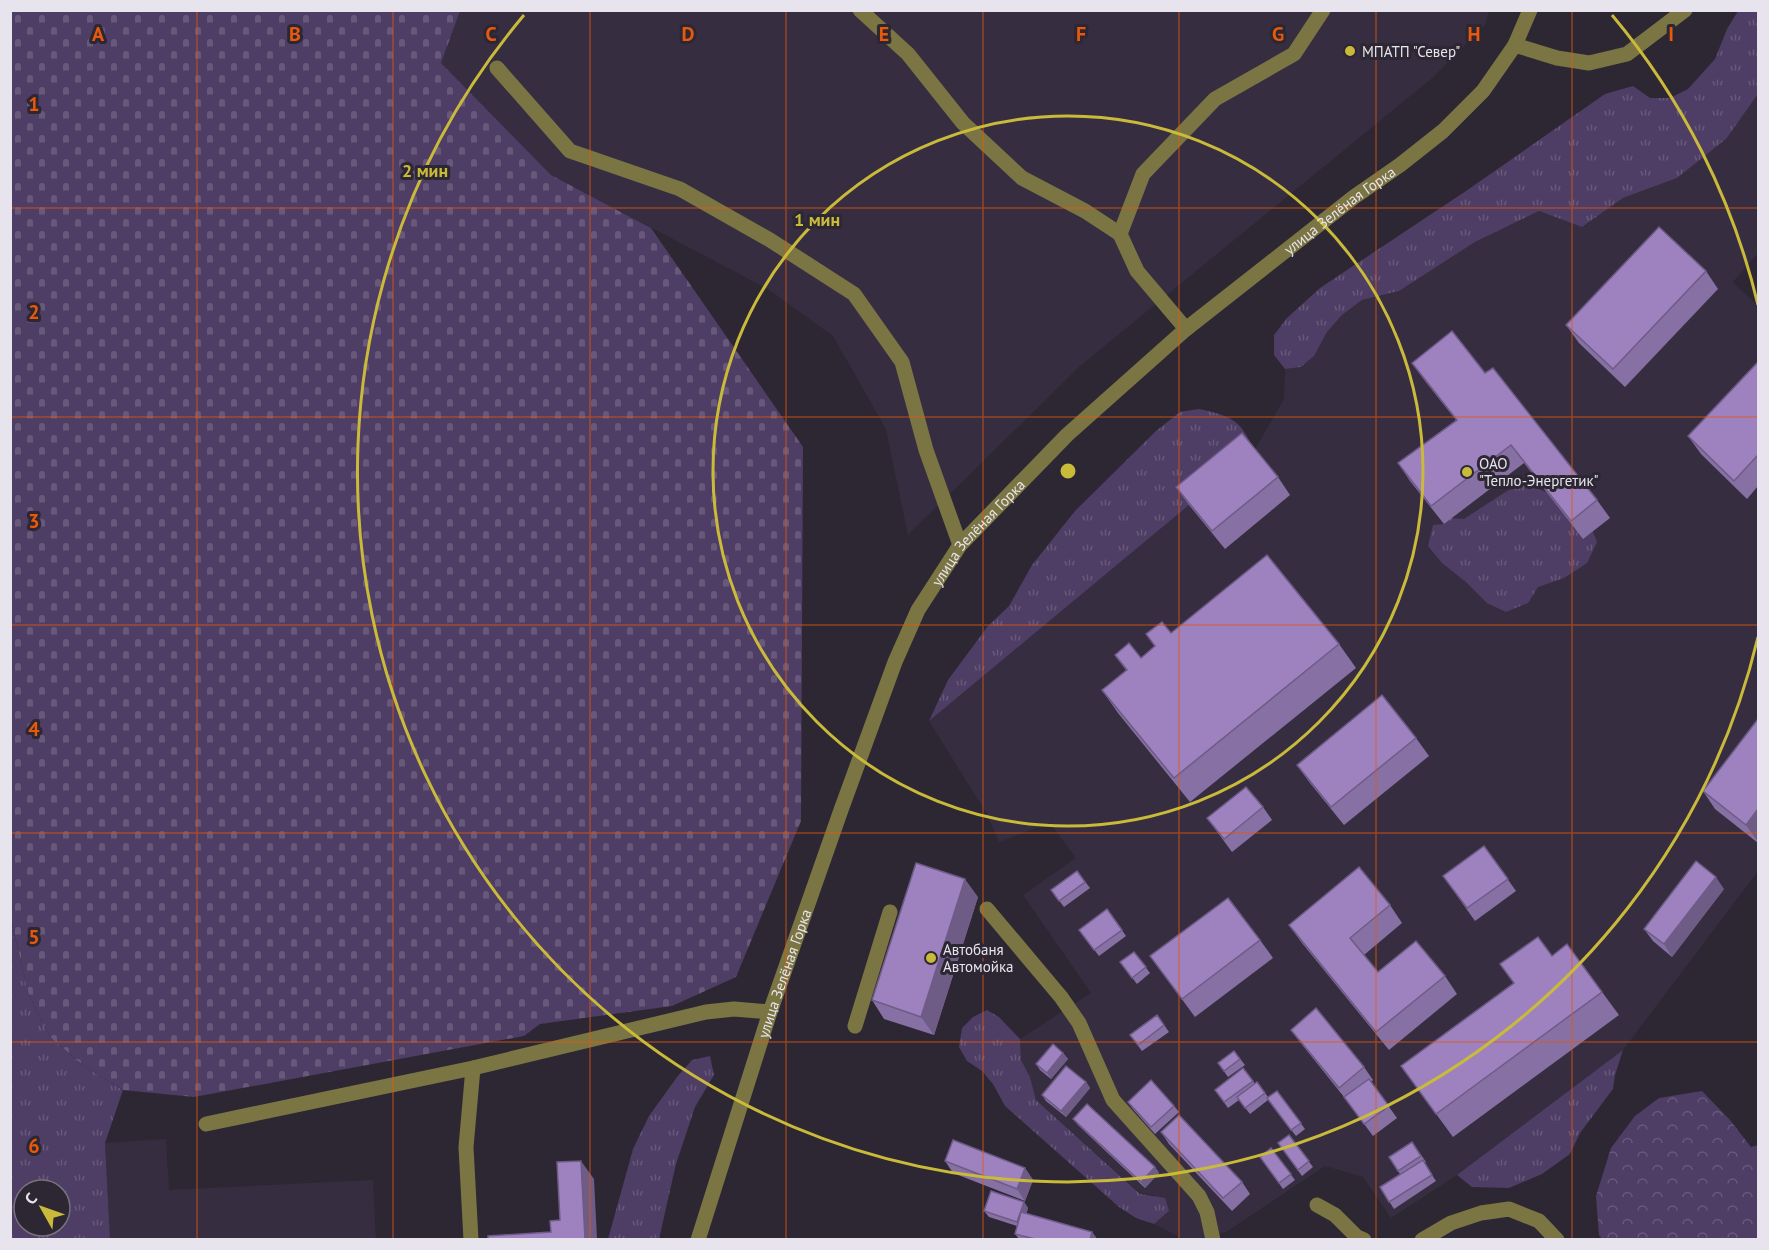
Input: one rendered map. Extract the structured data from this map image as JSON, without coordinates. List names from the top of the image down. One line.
{"streets":{"street":["улица Зелёная Горка"]},"places":["МПАТП \"Север\"","ОАО \"Тепло-Энергетик\"","Автобаня Автомойка"],"north":"top left","grid":{"columns":["A","B","C","D","E","F","G","H","I"],"rows":["1","2","3","4","5","6"]},"rings":["2 мин","1 мин"]}
